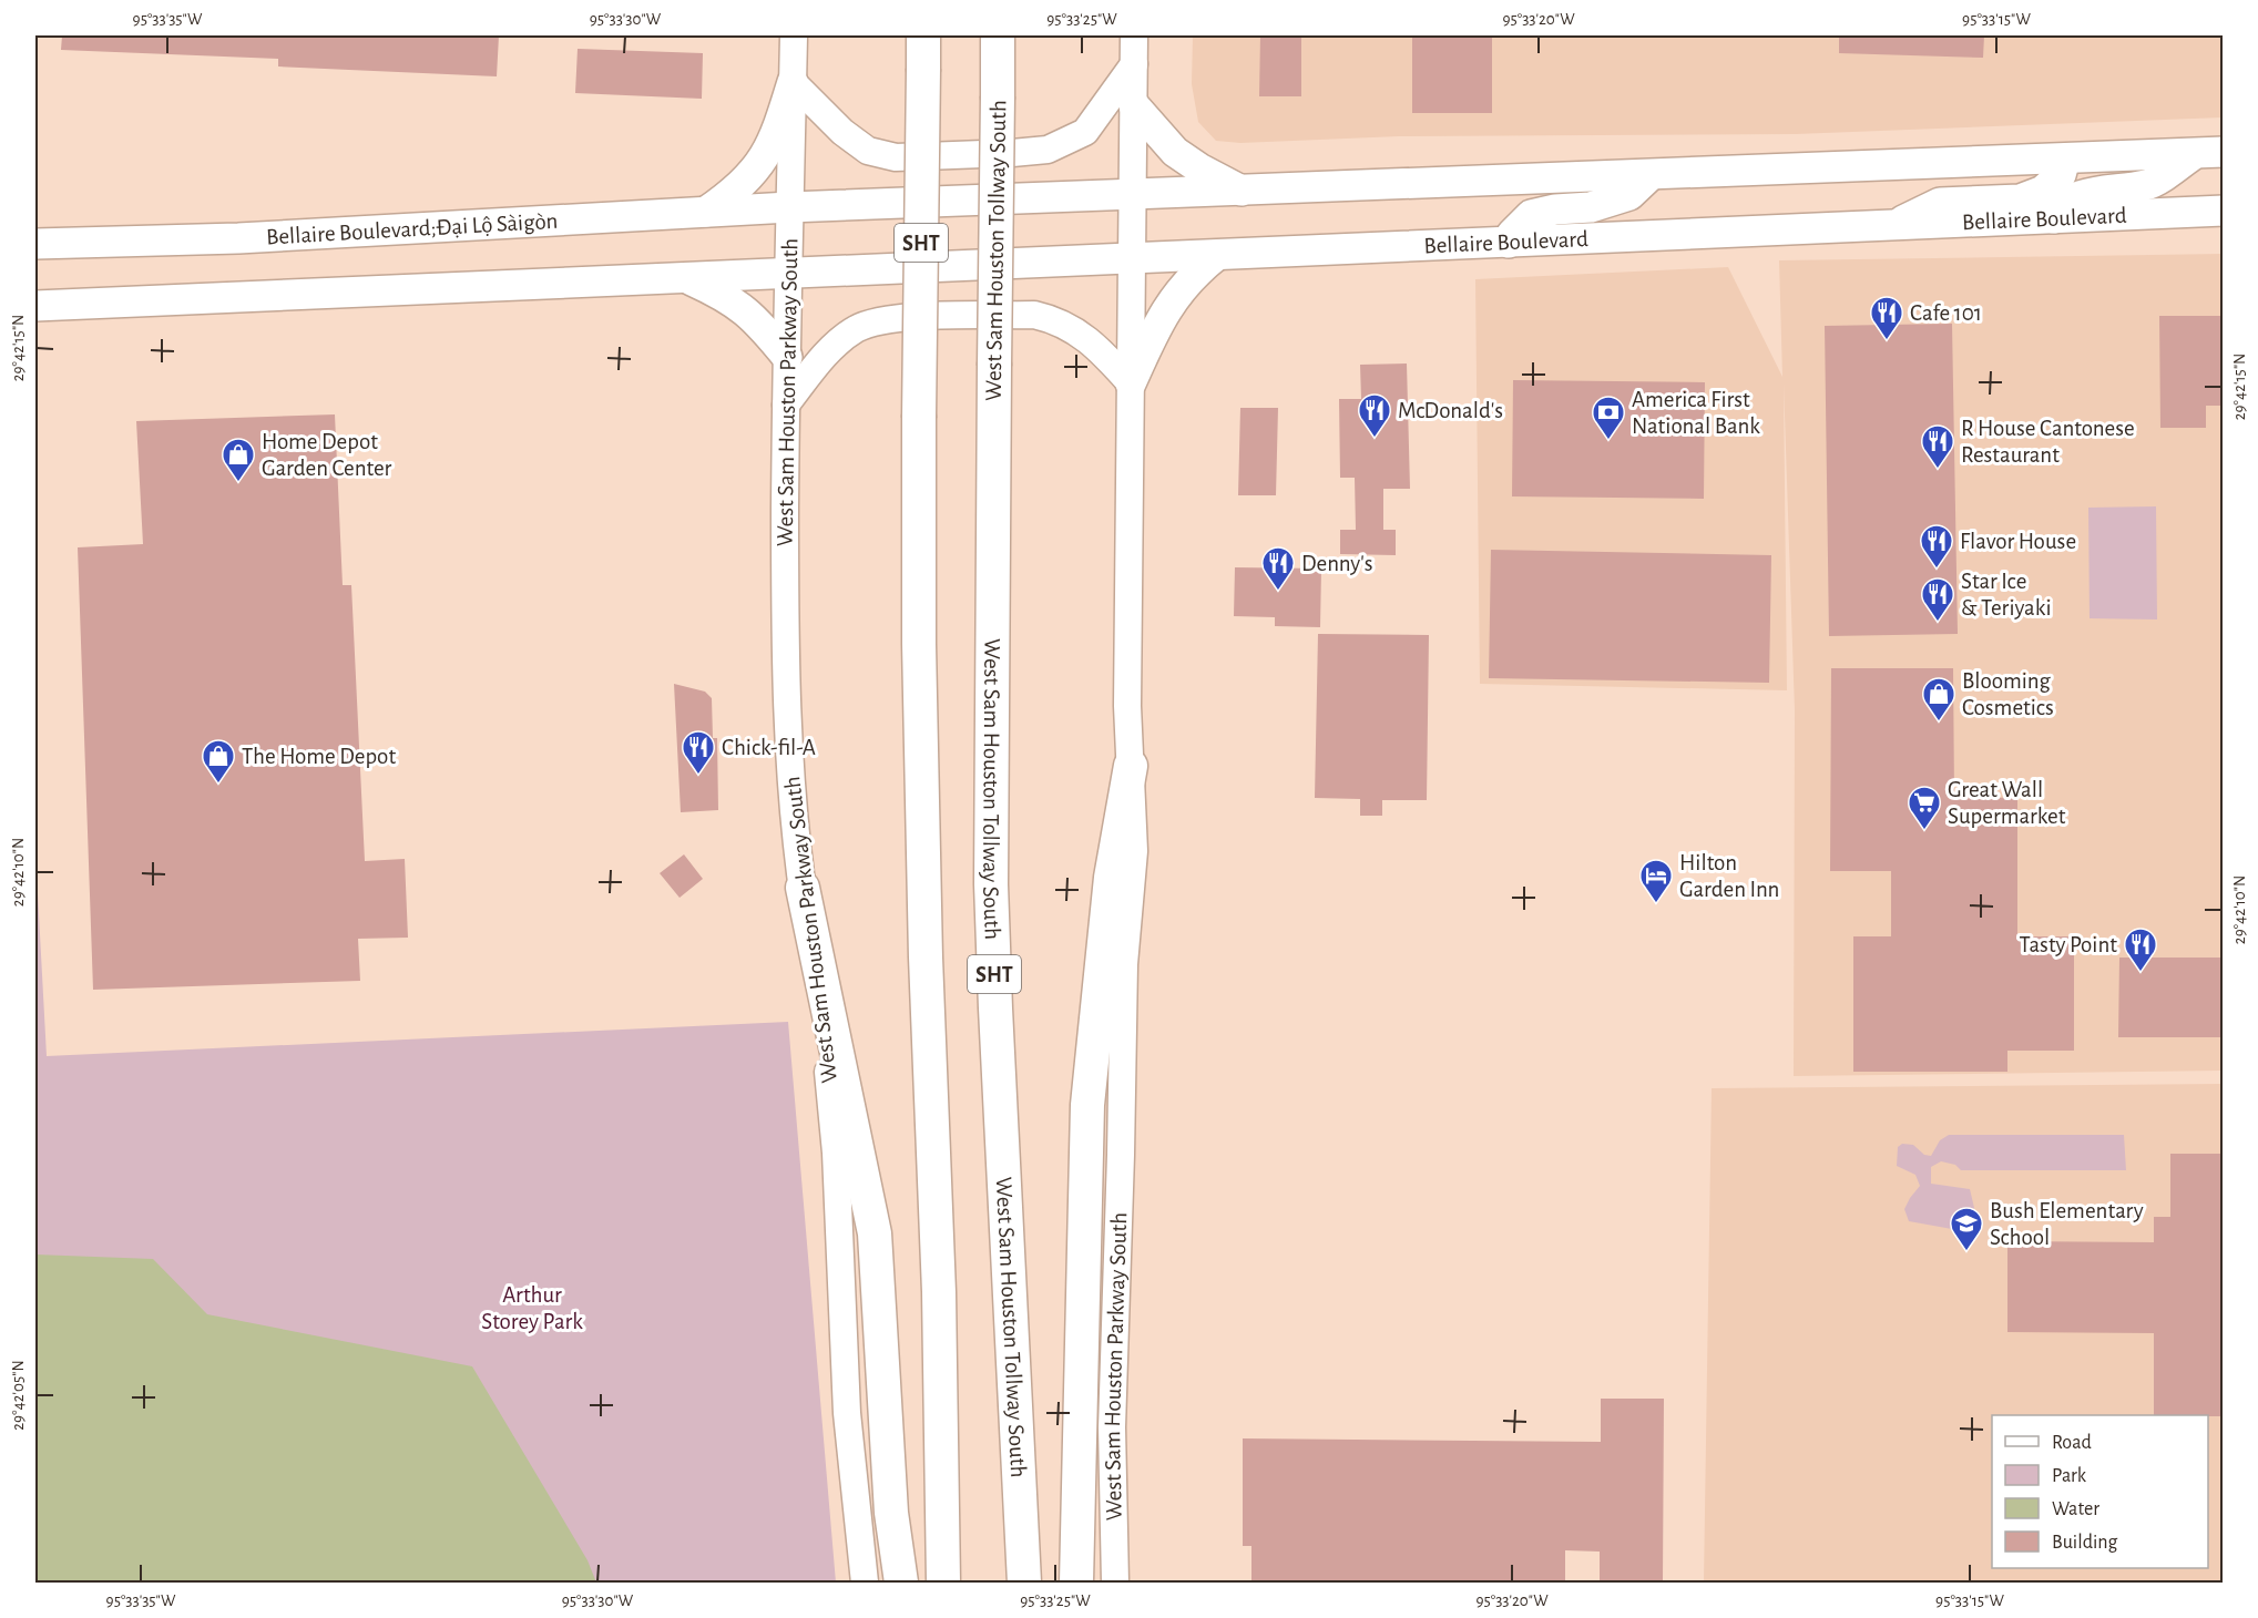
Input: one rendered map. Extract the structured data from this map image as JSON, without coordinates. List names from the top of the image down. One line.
{"streets":{"highway":["SHT","West Sam Houston Tollway South"],"main road":["Bellaire Boulevard","Bellaire Boulevard;Đại Lộ Sàigòn","West Sam Houston Parkway South"]},"crossings":[["Bellaire Boulevard","West Sam Houston Parkway South"],["Bellaire Boulevard;Đại Lộ Sàigòn","West Sam Houston Parkway South"]],"parks":["Arthur Storey Park"],"places":{"restaurant":["Cafe 101","McDonald's","R House Cantonese Restaurant","Flavor House","Denny's","Star Ice & Teriyaki","Chick-fil-A","Tasty Point"],"bank":["America First National Bank"],"shop":["Home Depot Garden Center","Blooming Cosmetics","The Home Depot"],"supermarket":["Great Wall Supermarket"],"hotel":["Hilton Garden Inn"],"school or university":["Bush Elementary School"]},"legend":["Road","Park","Water","Building"],"coordinates":["95°33'35\"W","95°33'30\"W","95°33'25\"W","95°33'20\"W","95°33'15\"W","29°42'15\"N","29°42'10\"N","29°42'05\"N"]}
